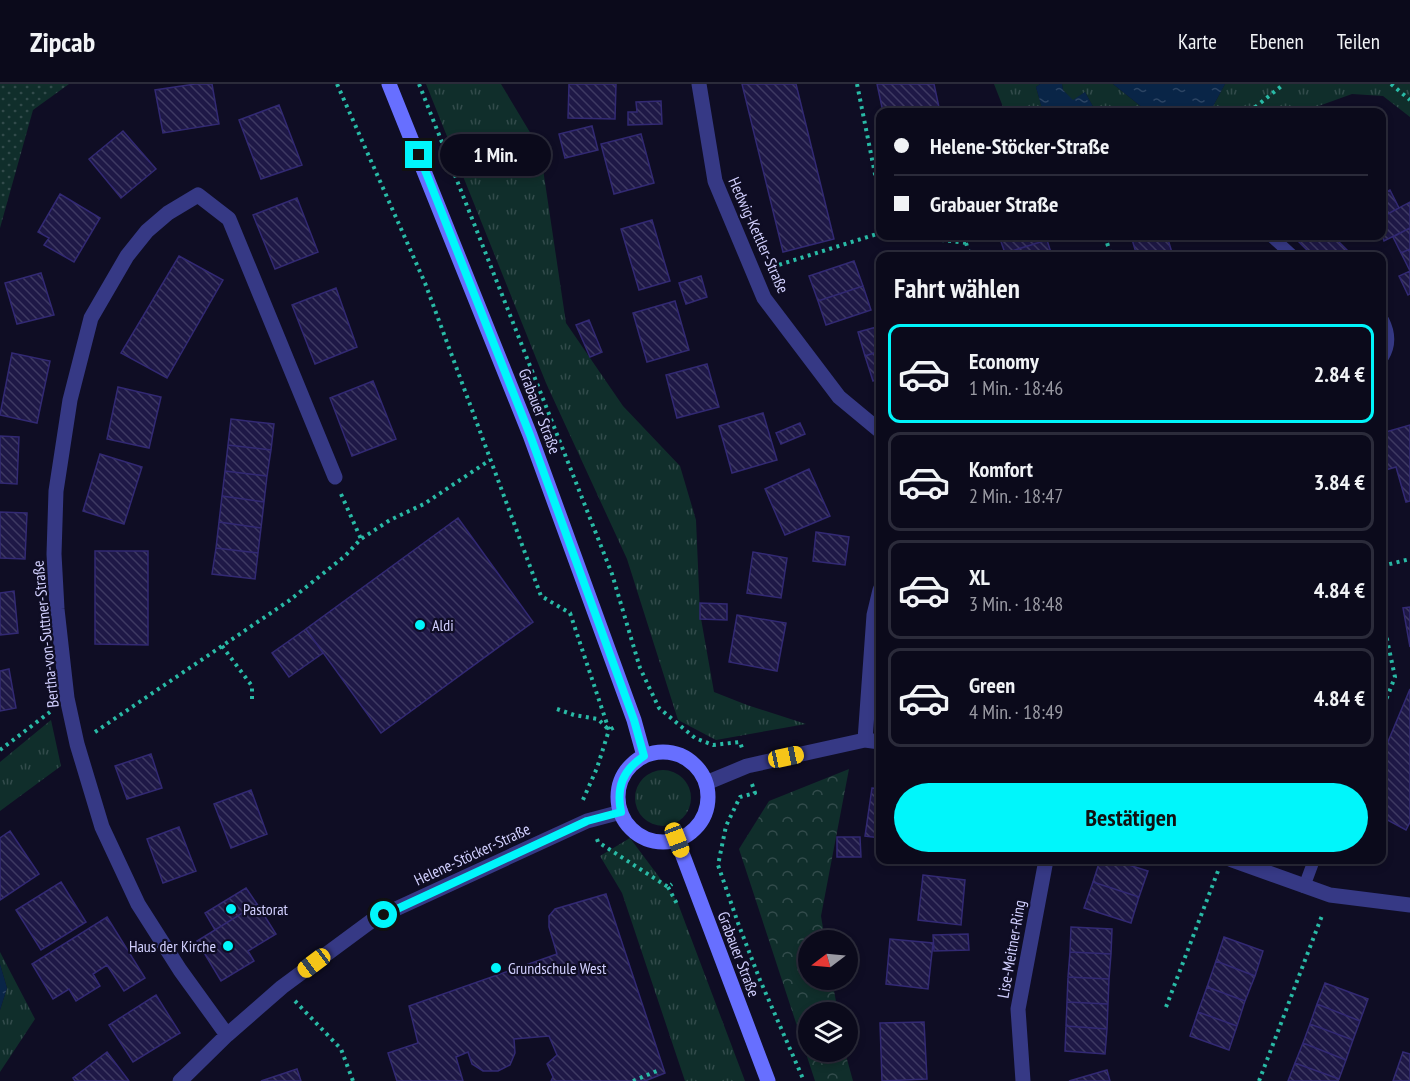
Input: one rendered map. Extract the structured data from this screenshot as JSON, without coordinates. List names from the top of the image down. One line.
{"streets":{"main road":["Grabauer Straße"],"street":["Hedwig-Kettler-Straße","Bertha-von-Suttner-Straße","Helene-Stöcker-Straße","Lise-Meitner-Ring"]},"crossings":[["Grabauer Straße","Helene-Stöcker-Straße"],["Bertha-von-Suttner-Straße","Helene-Stöcker-Straße"]],"places":["Aldi","Pastorat","Haus der Kirche","Grundschule West"],"north":"left","page":{"header":"Zipcab","nav":["Karte","Ebenen","Teilen"],"banner":["Helene-Stöcker-Straße","Grabauer Straße"],"bubble":"1 Min.","heading":"Fahrt wählen","list":[{"name":"Economy","note":"1 Min. · 18:46","value":"2.84 €"},{"name":"Komfort","note":"2 Min. · 18:47","value":"3.84 €"},{"name":"XL","note":"3 Min. · 18:48","value":"4.84 €"},{"name":"Green","note":"4 Min. · 18:49","value":"4.84 €"}],"buttons":"Bestätigen"}}
